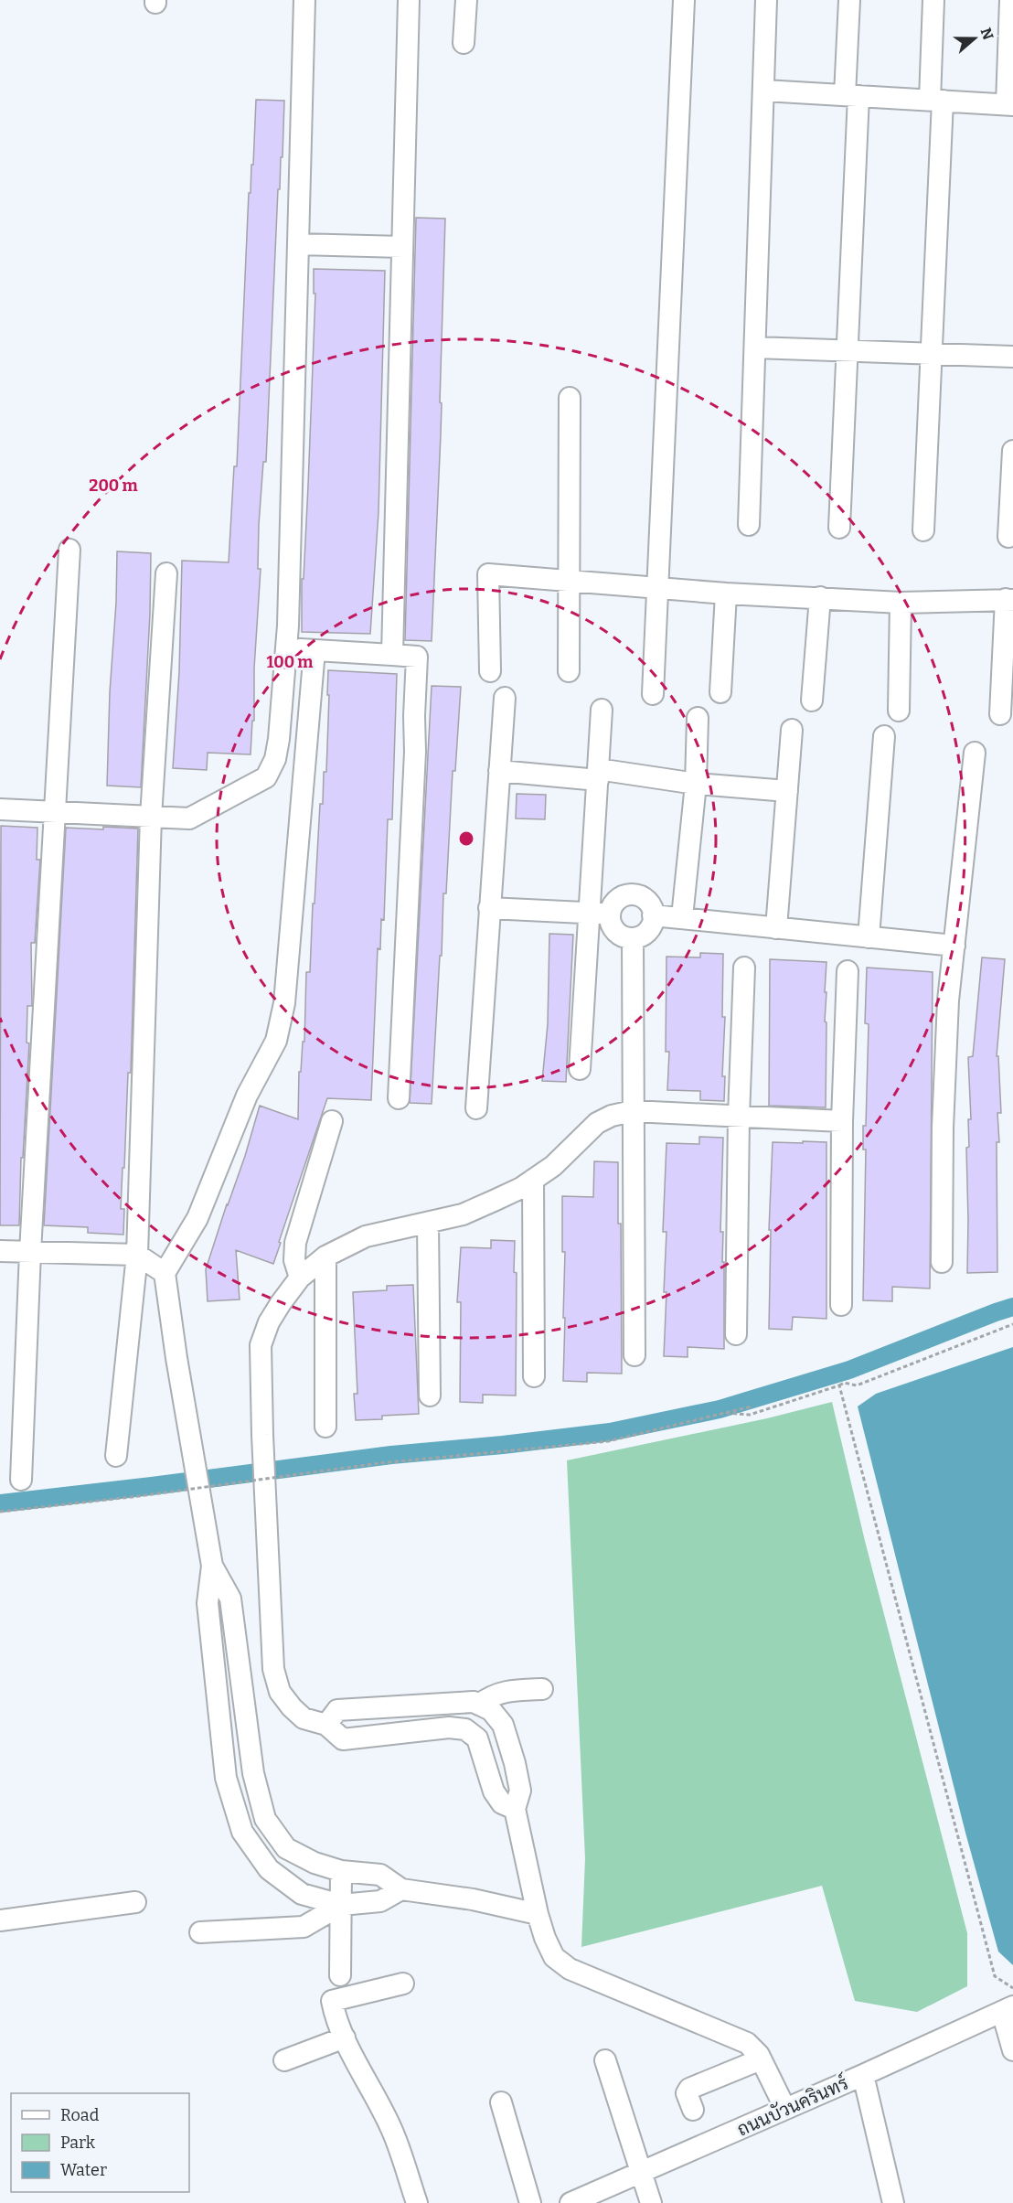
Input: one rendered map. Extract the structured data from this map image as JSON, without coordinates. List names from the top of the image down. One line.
{"streets":{"street":["ถนนบัวนครินทร์"]},"legend":["Road","Park","Water"],"north":"right","rings":["200 m","100 m"]}
